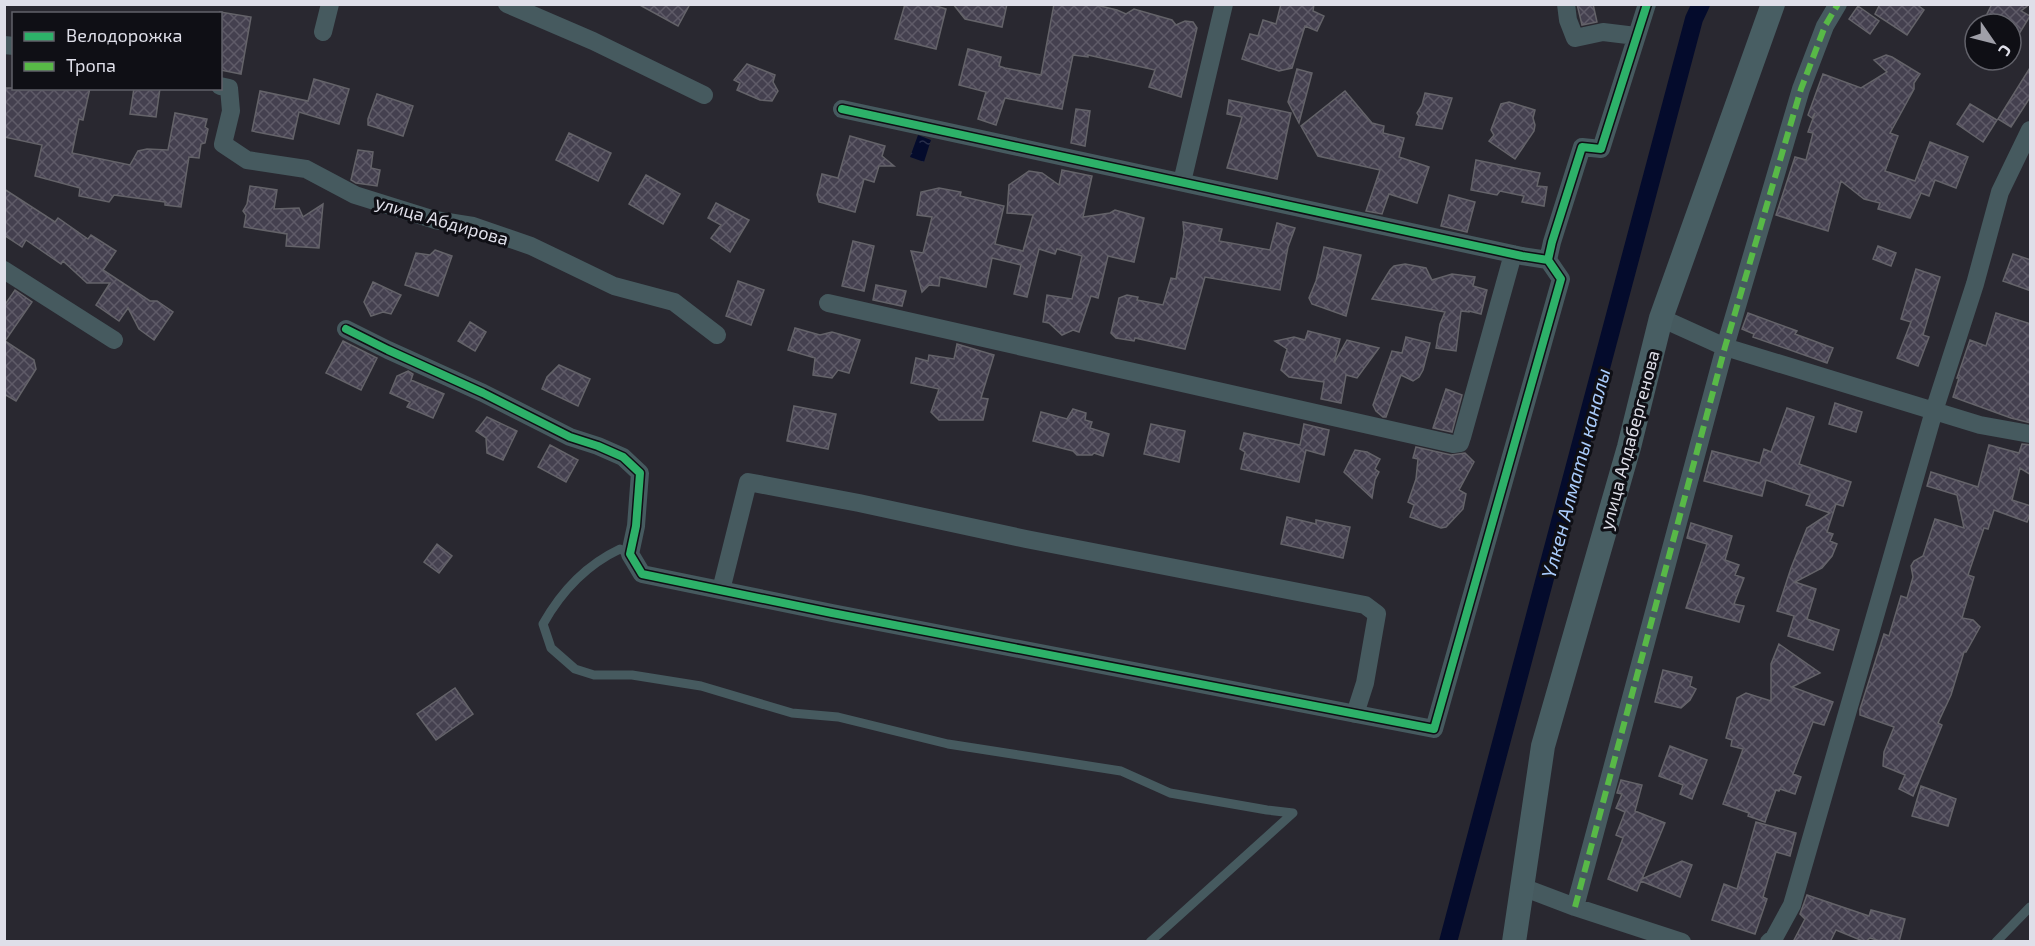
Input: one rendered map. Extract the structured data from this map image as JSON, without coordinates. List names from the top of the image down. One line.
{"streets":{"main road":["улица Алдабергенова"],"street":["улица Абдирова"]},"water":["Үлкен Алматы каналы"],"legend":["Велодорожка","Тропа"],"north":"bottom right"}
